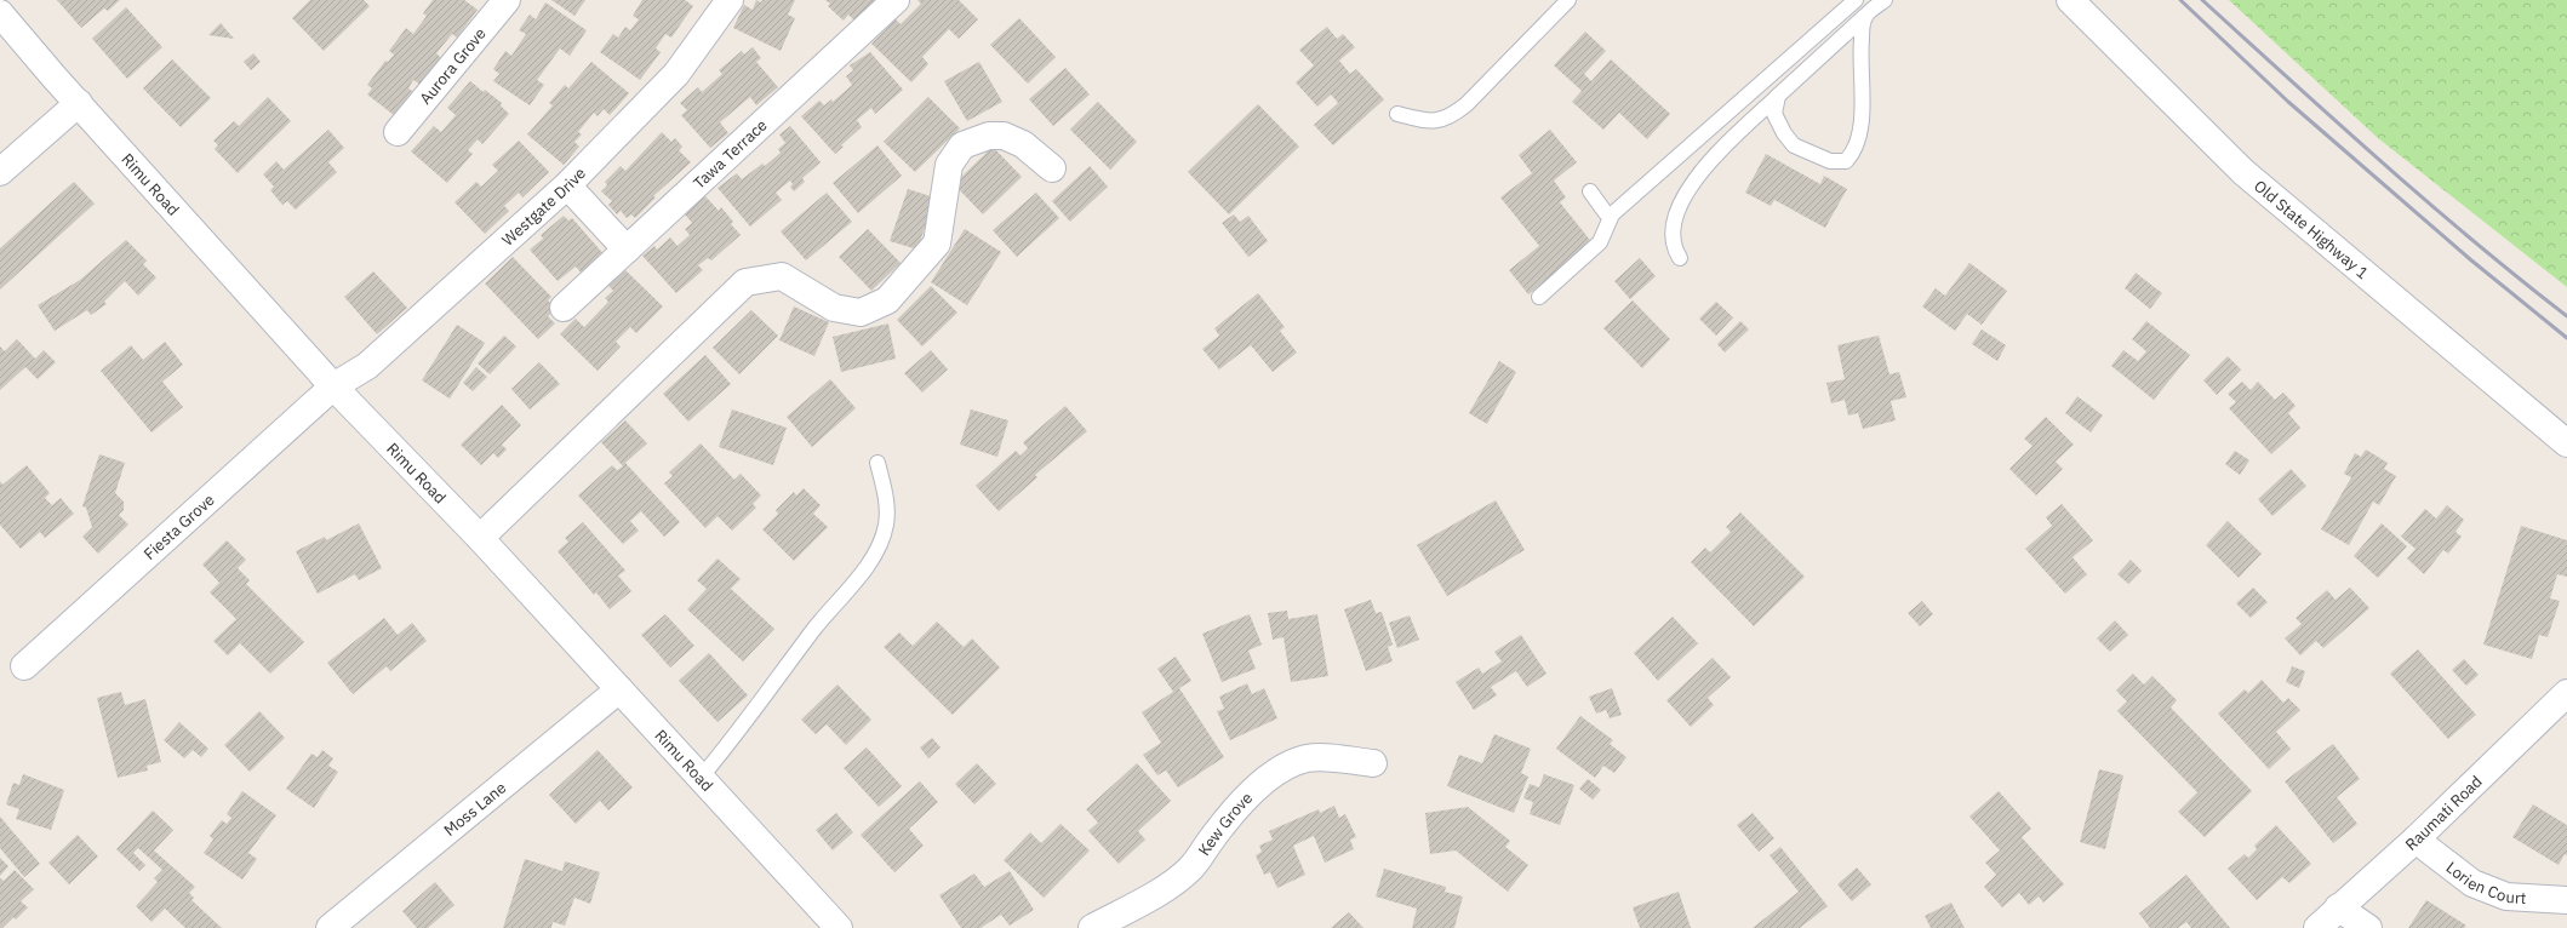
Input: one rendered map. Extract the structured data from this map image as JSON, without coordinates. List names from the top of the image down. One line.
{"streets":{"street":["Aurora Grove","Tawa Terrace","Rimu Road","Westgate Drive","Old State Highway 1","Fiesta Grove","Moss Lane","Raumati Road","Kew Grove","Lorien Court"]},"crossings":[["Rimu Road","Westgate Drive"],["Rimu Road","Fiesta Grove"],["Rimu Road","Moss Lane"],["Westgate Drive","Fiesta Grove"],["Raumati Road","Lorien Court"]]}
